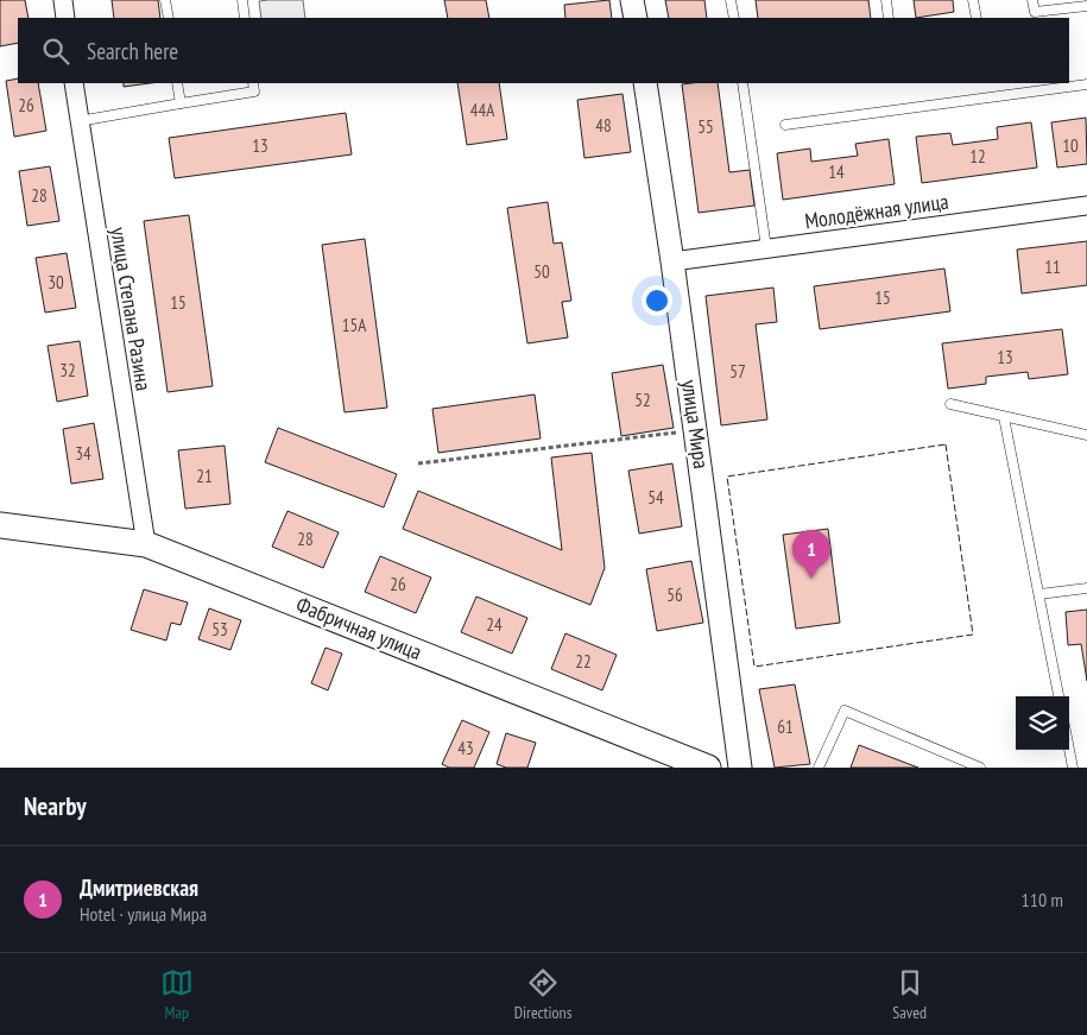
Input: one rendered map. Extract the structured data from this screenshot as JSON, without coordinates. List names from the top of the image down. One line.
{"streets":{"main road":["Фабричная улица"],"street":["Молодёжная улица","улица Степана Разина","улица Мира"]},"crossings":[["Молодёжная улица","улица Мира"],["улица Степана Разина","Фабричная улица"]],"house_numbers":["26","44А","48","55","13","10","12","14","28","11","50","30","15","15","15А","13","32","57","52","34","21","54","28","26","56","24","53","22","61","43"],"page":{"search":"Search here","pins":"1","heading":"Nearby","list":[{"mark":"1","name":"Дмитриевская","note":"Hotel · улица Мира","value":"110 m"}],"nav":["Map","Directions","Saved"]}}
